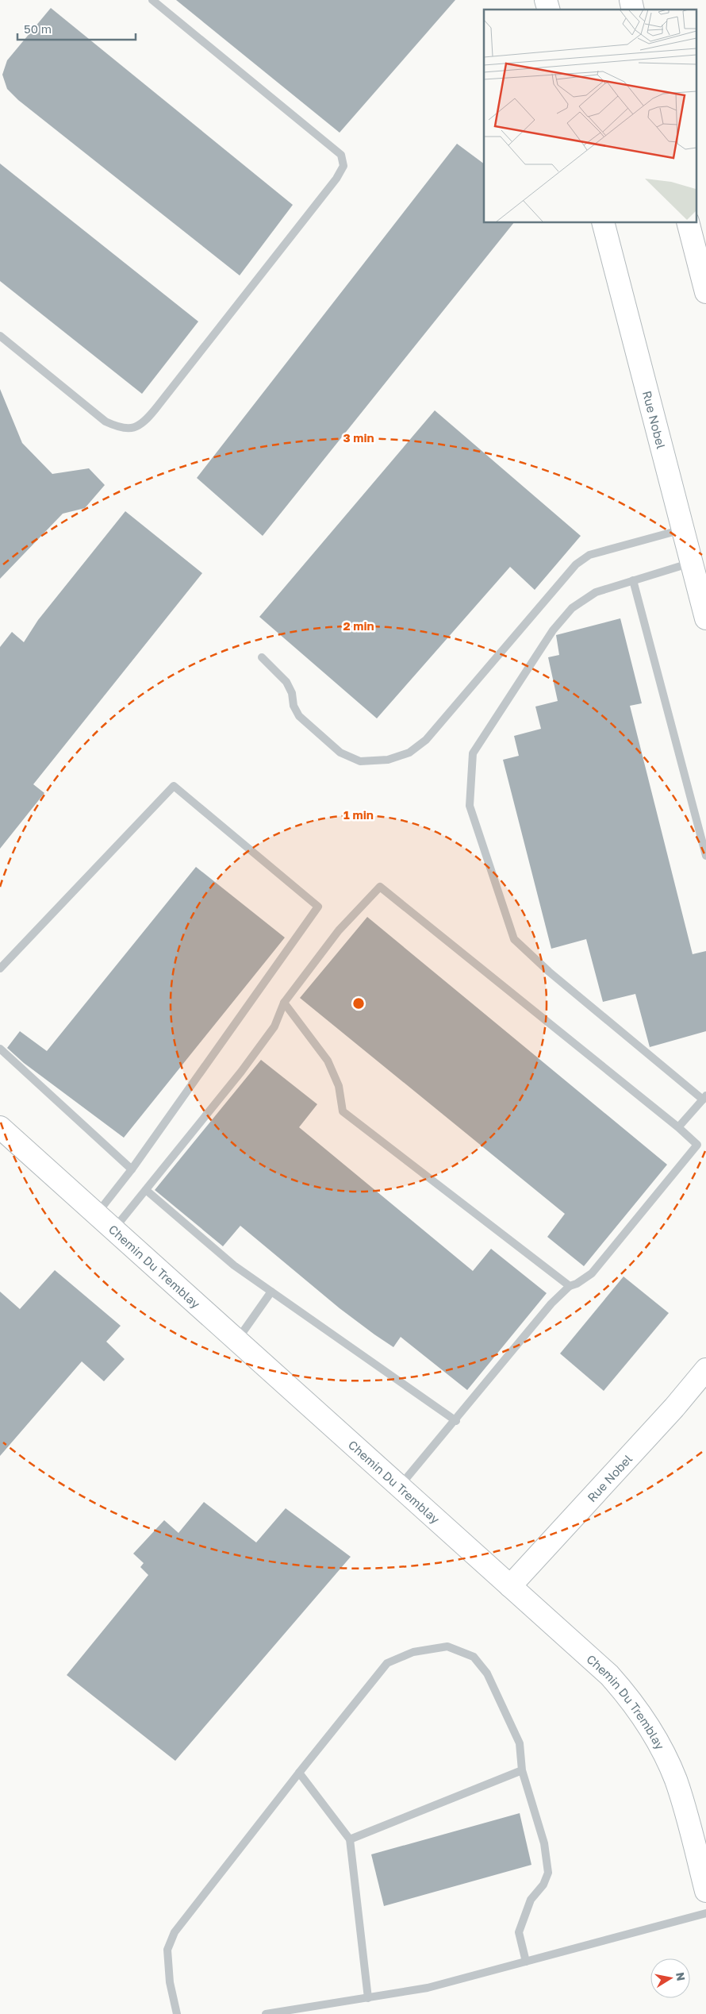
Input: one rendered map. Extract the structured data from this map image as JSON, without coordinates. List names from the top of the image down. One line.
{"streets":{"main road":["Rue Nobel","Chemin Du Tremblay"]},"crossings":[["Rue Nobel","Chemin Du Tremblay"]],"scale_bar":"50 m","north":"right","rings":["3 min","2 min","1 min"]}
